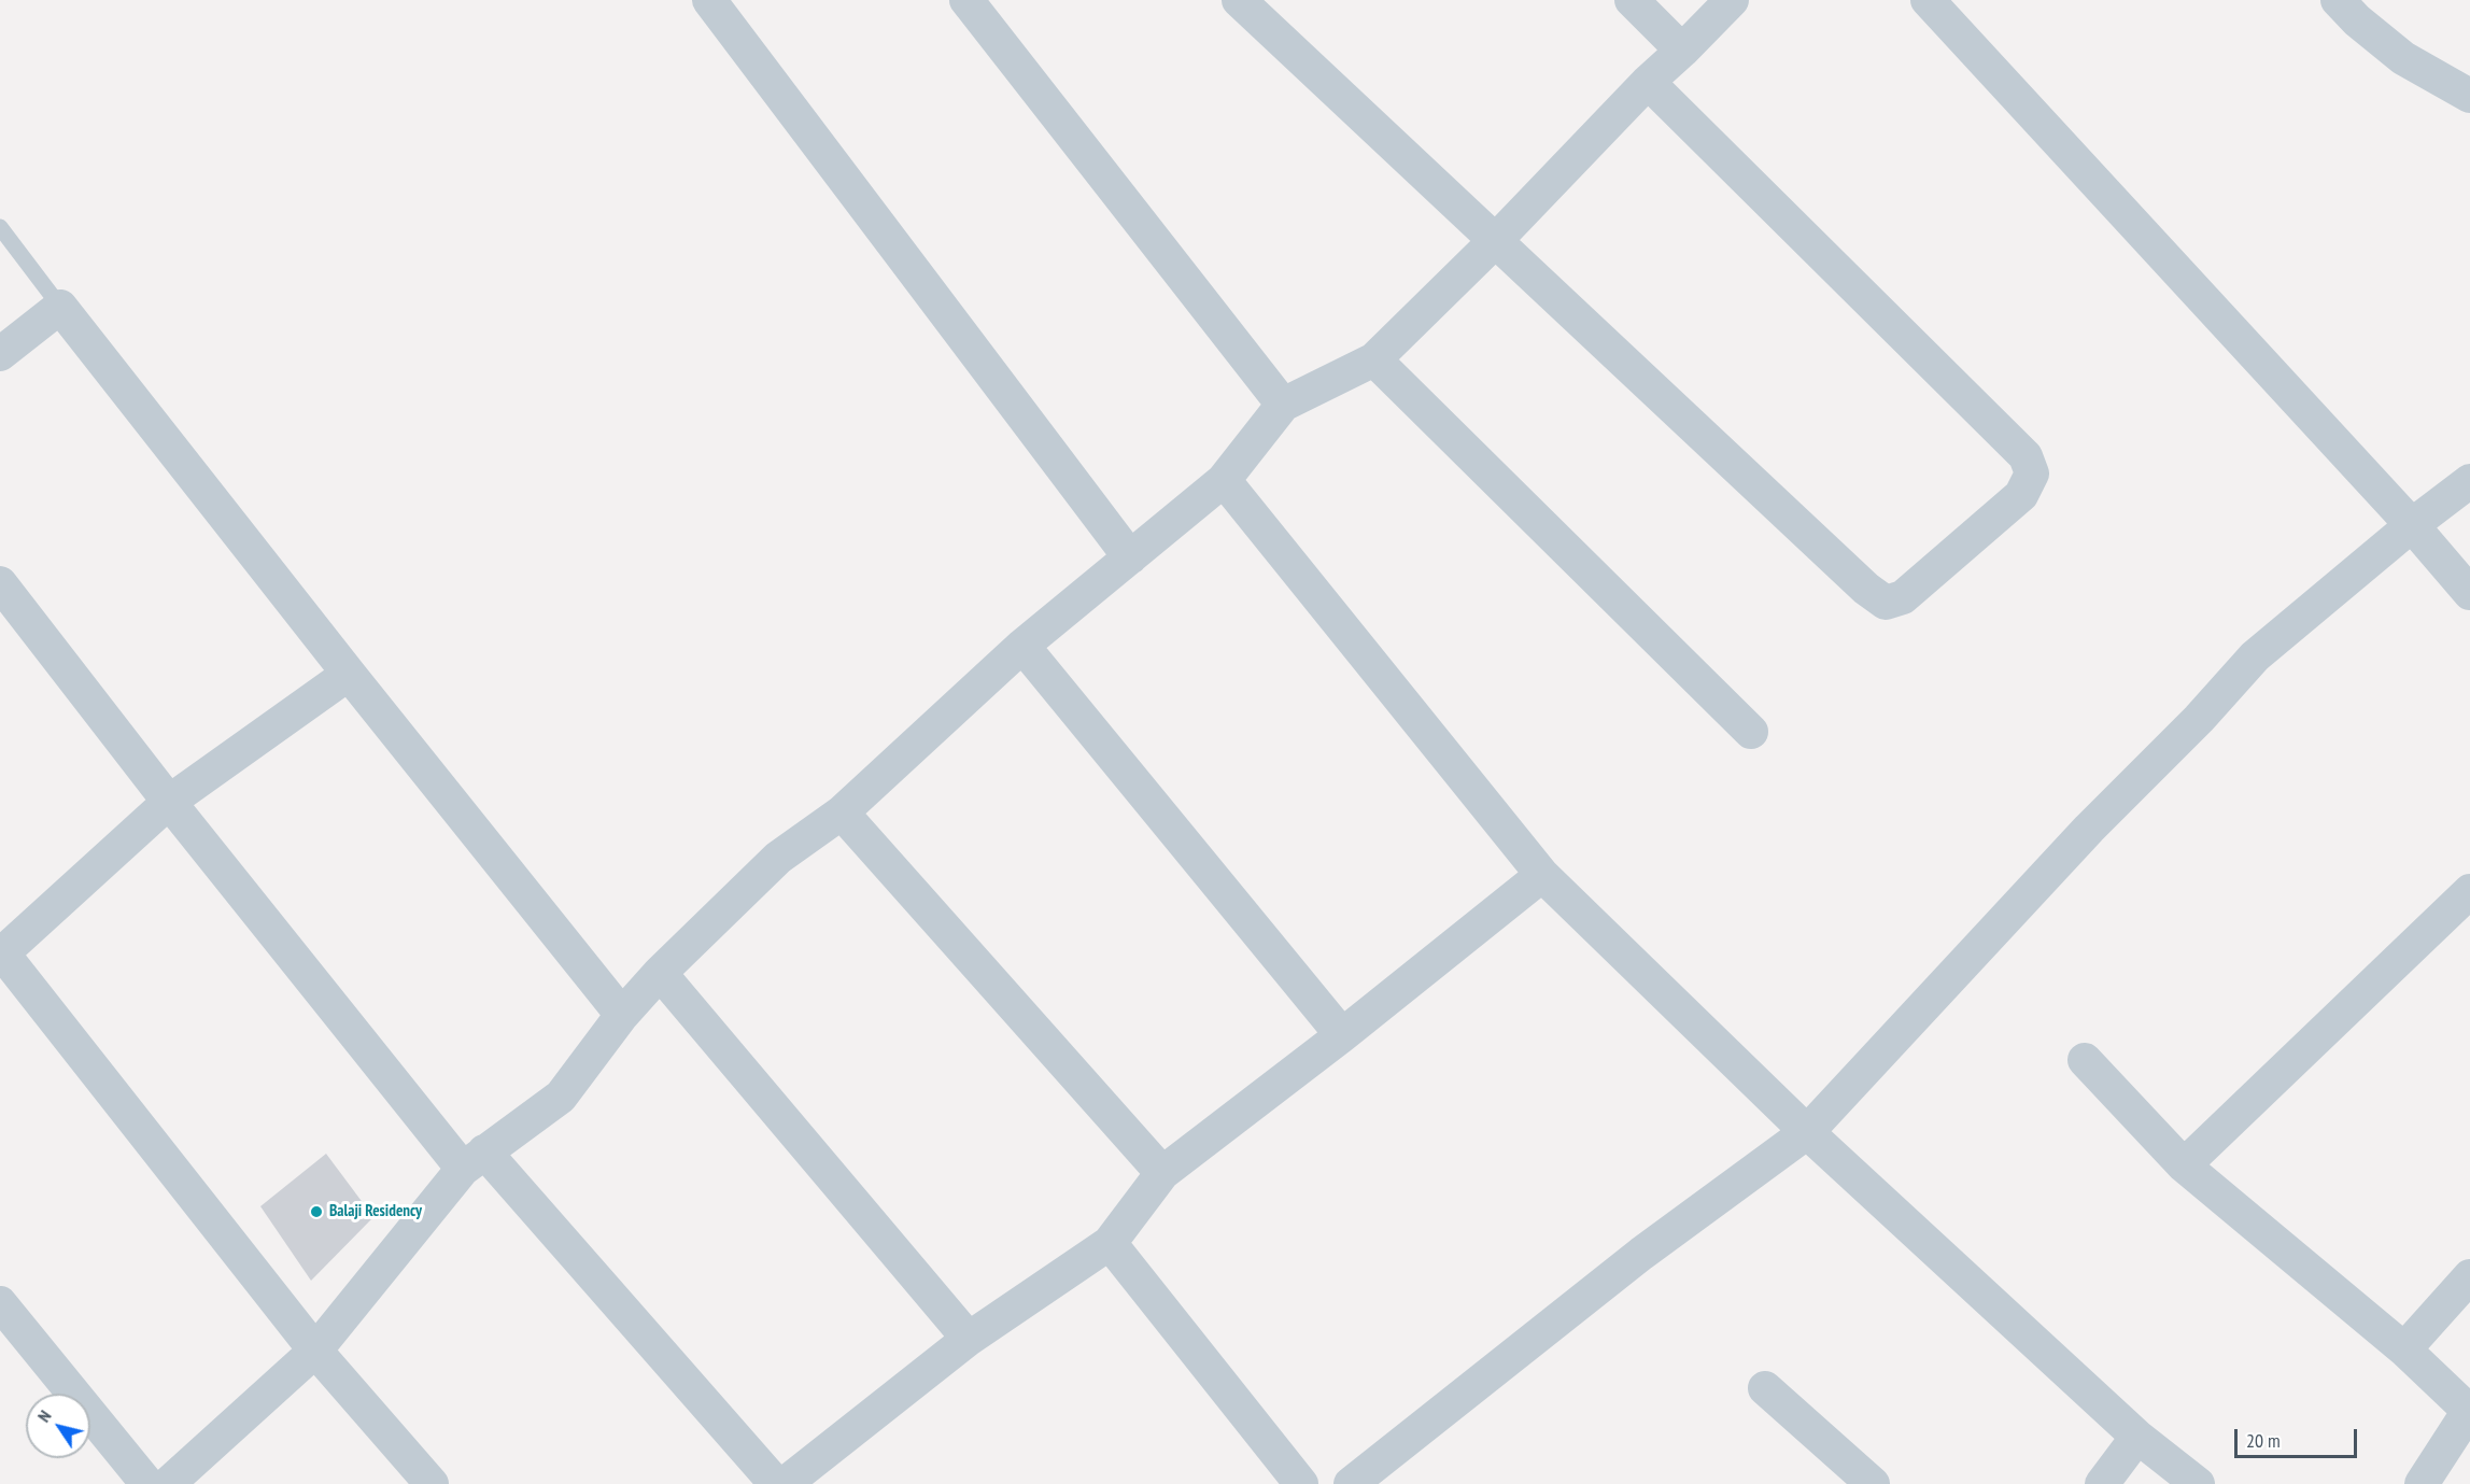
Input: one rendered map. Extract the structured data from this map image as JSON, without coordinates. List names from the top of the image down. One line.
{"places":["Balaji Residency"],"scale_bar":"20 m","north":"top left"}
